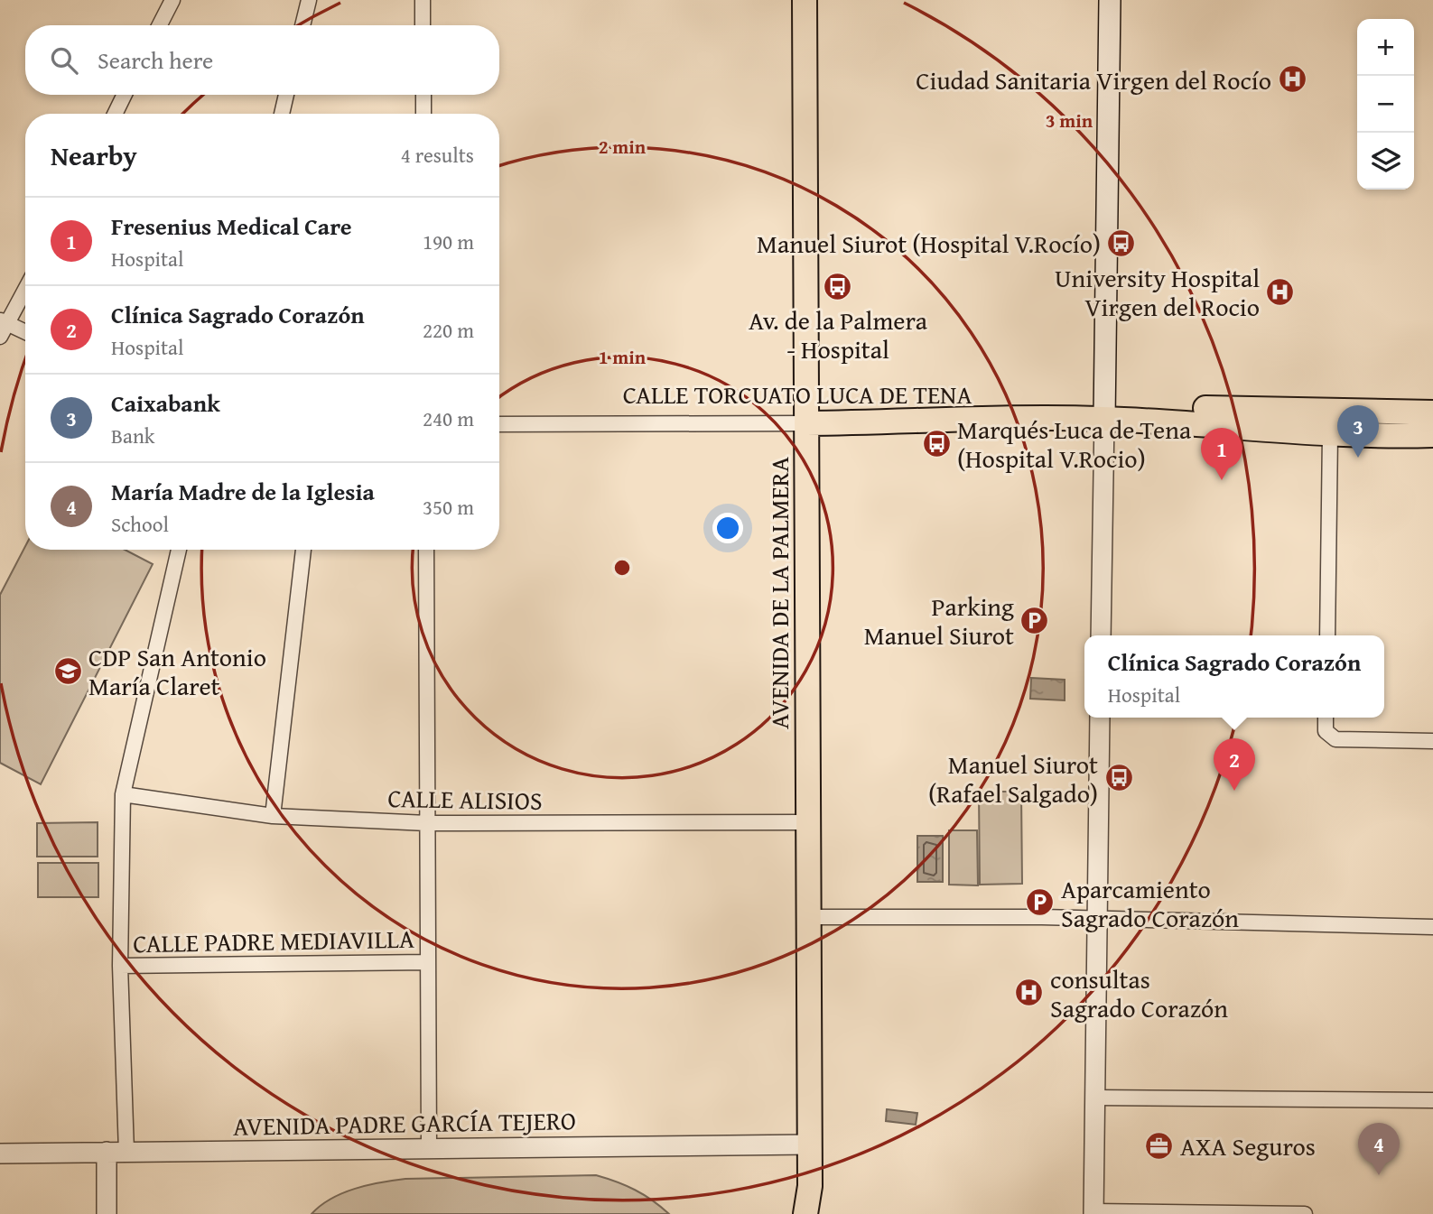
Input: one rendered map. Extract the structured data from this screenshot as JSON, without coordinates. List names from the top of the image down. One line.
{"streets":{"main road":["CALLE TORCUATO LUCA DE TENA","AVENIDA DE LA PALMERA"],"street":["CALLE ALISIOS","CALLE PADRE MEDIAVILLA","AVENIDA PADRE GARCÍA TEJERO"]},"crossings":[["CALLE TORCUATO LUCA DE TENA","AVENIDA DE LA PALMERA"],["AVENIDA DE LA PALMERA","CALLE ALISIOS"],["AVENIDA DE LA PALMERA","AVENIDA PADRE GARCÍA TEJERO"]],"places":{"hospital":["Ciudad Sanitaria Virgen del Rocío","University Hospital Virgen del Rocio","consultas Sagrado Corazón"],"bus stop":["Manuel Siurot (Hospital V.Rocío)","Av. de la Palmera - Hospital","Marqués Luca de Tena (Hospital V.Rocio)","Manuel Siurot (Rafael Salgado)"],"parking":["Parking Manuel Siurot","Aparcamiento Sagrado Corazón"],"school or university":["CDP San Antonio María Claret"],"office":["AXA Seguros"]},"page":{"map_buttons":["+","−"],"search":"Search here","heading":["Nearby","4 results"],"list":[{"mark":"1","name":"Fresenius Medical Care","note":"Hospital","value":"190 m"},{"mark":"2","name":"Clínica Sagrado Corazón","note":"Hospital","value":"220 m"},{"mark":"3","name":"Caixabank","note":"Bank","value":"240 m"},{"mark":"4","name":"María Madre de la Iglesia","note":"School","value":"350 m"}],"pins":["3","1","2","4"],"popup":["Clínica Sagrado Corazón","Hospital"]},"rings":["3 min","2 min","1 min"]}
